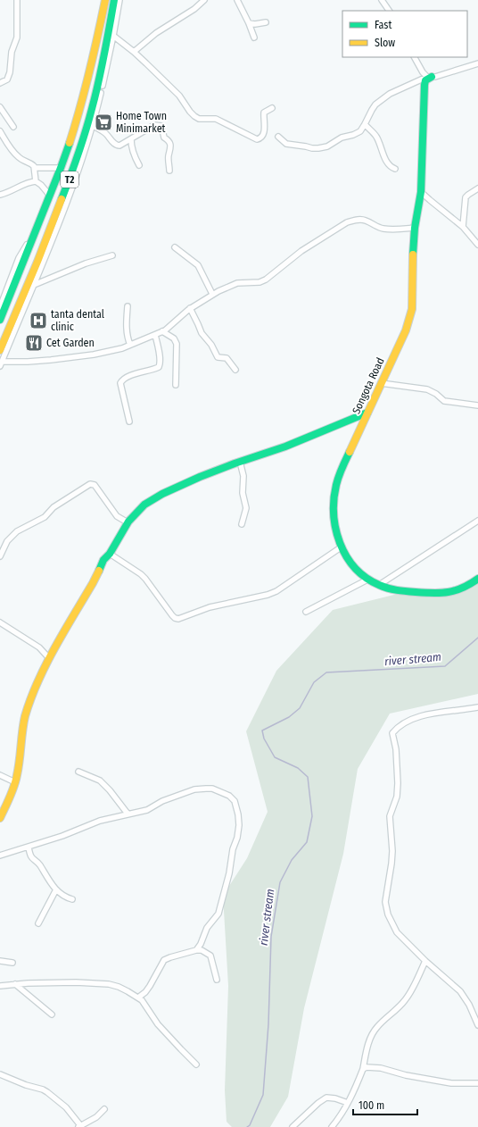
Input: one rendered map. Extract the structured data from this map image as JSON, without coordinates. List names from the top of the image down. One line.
{"streets":{"main road":["T2","Songota Road"]},"water":["river stream"],"places":{"supermarket":["Home Town Minimarket"],"hospital":["tanta dental clinic"],"restaurant":["Cet Garden"]},"legend":["Fast","Slow"],"scale_bar":"100 m"}
